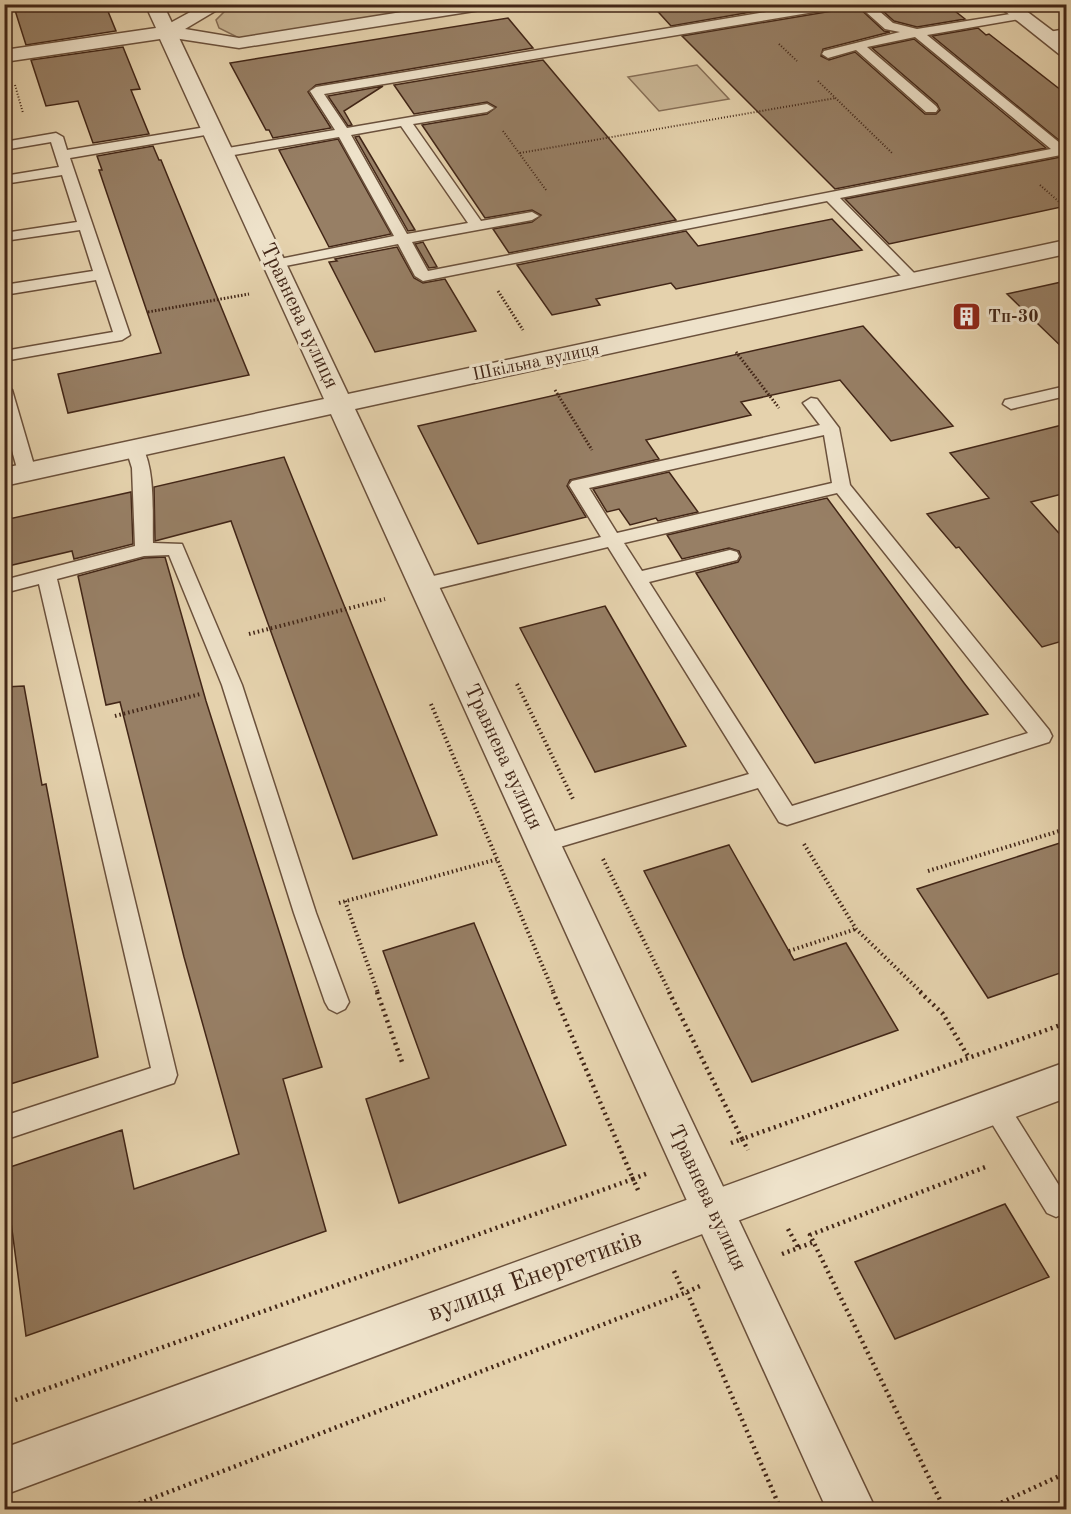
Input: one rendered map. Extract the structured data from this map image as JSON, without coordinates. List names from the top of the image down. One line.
{"streets":{"street":["Травнева вулиця","Шкільна вулиця","вулиця Енергетиків"]},"crossings":[["Травнева вулиця","Шкільна вулиця"],["Травнева вулиця","вулиця Енергетиків"]],"places":{"building":["Тп-30"]}}
